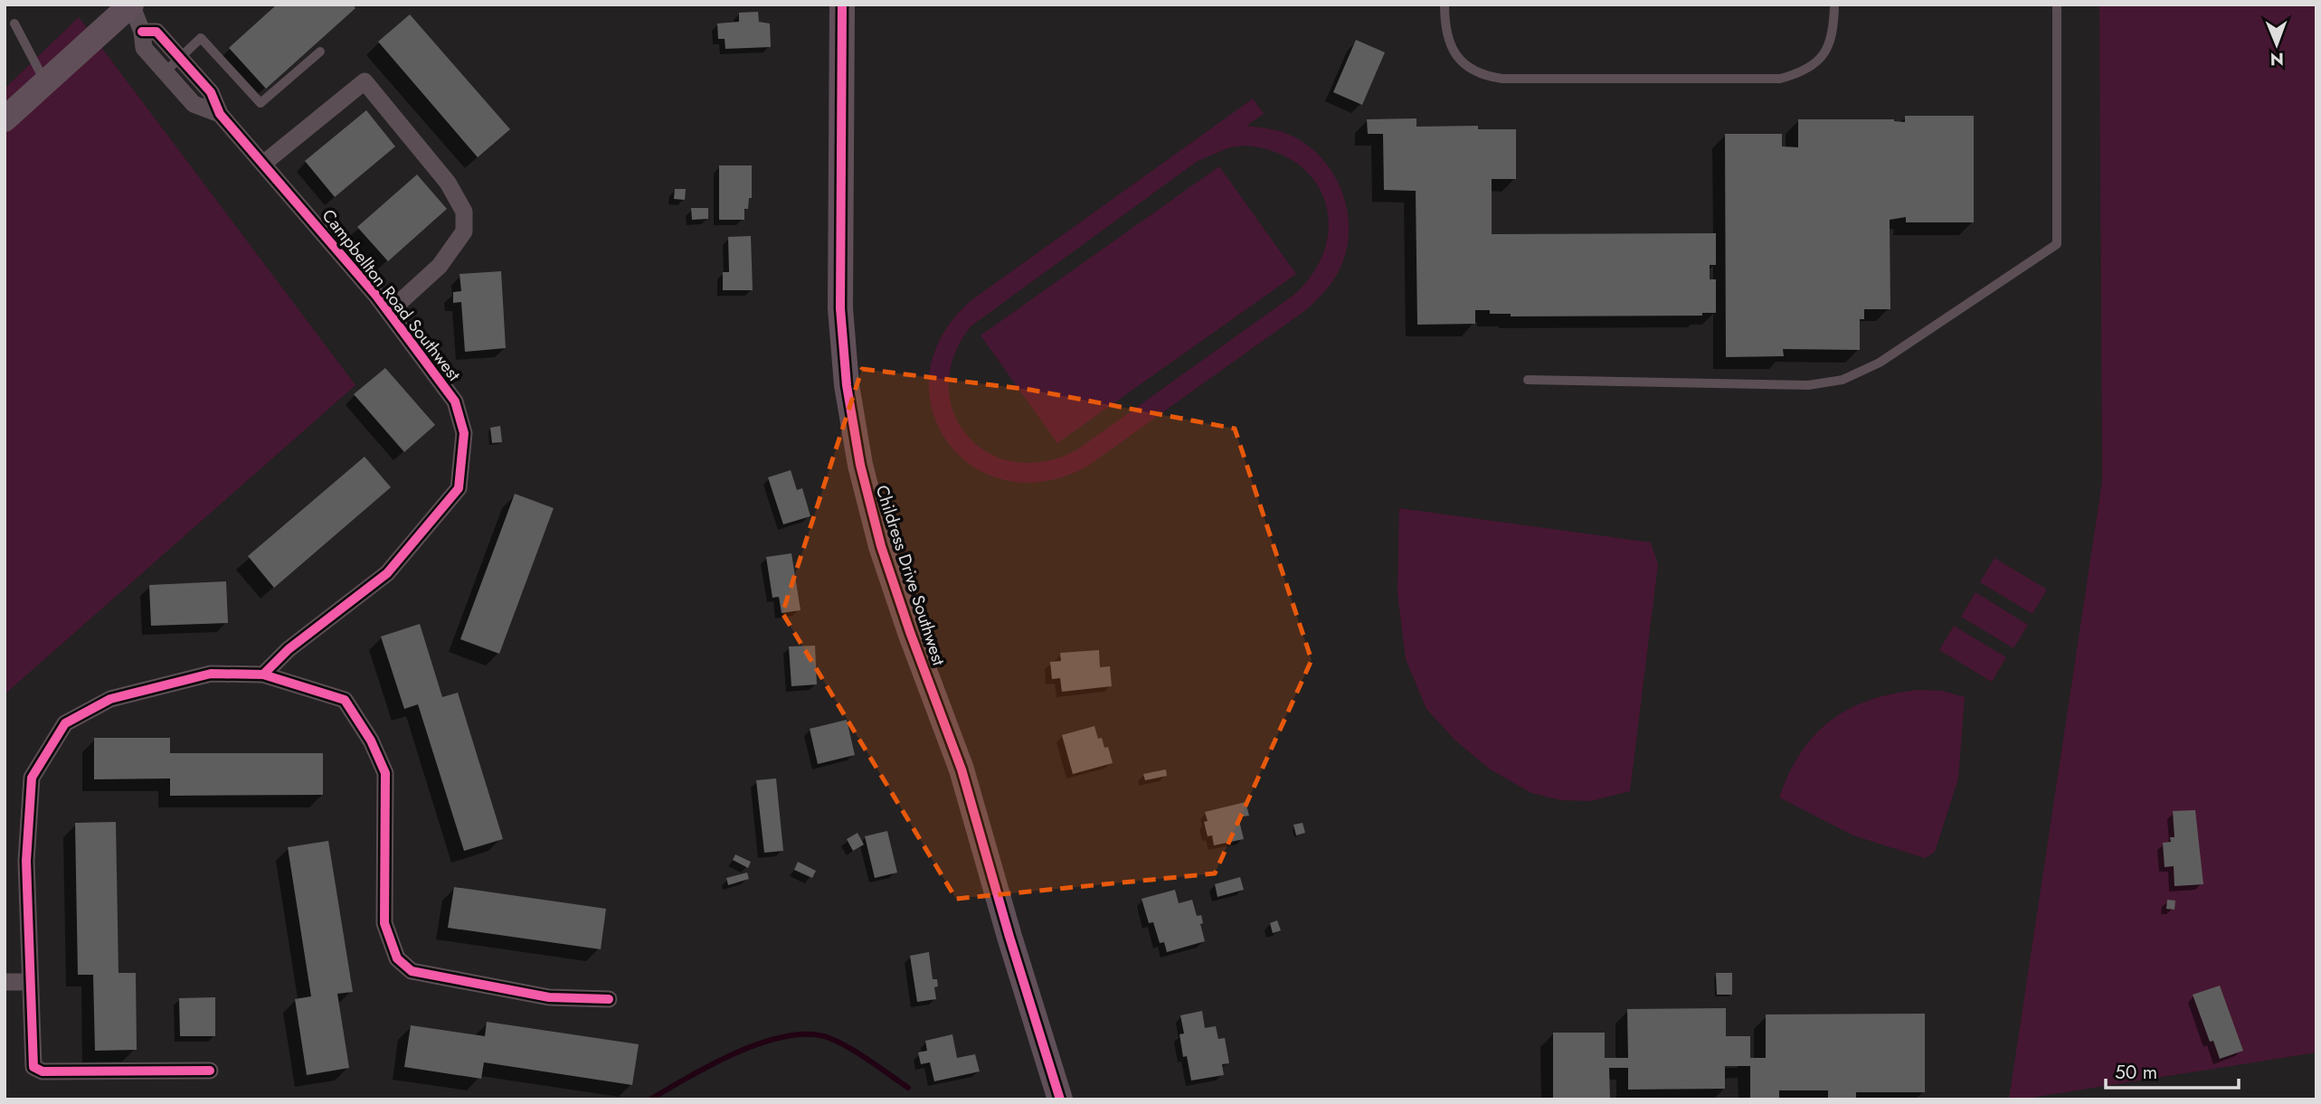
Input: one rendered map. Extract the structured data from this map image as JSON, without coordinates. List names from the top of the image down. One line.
{"streets":{"street":["Campbellton Road Southwest","Childress Drive Southwest"]},"scale_bar":"50 m","north":"bottom"}
